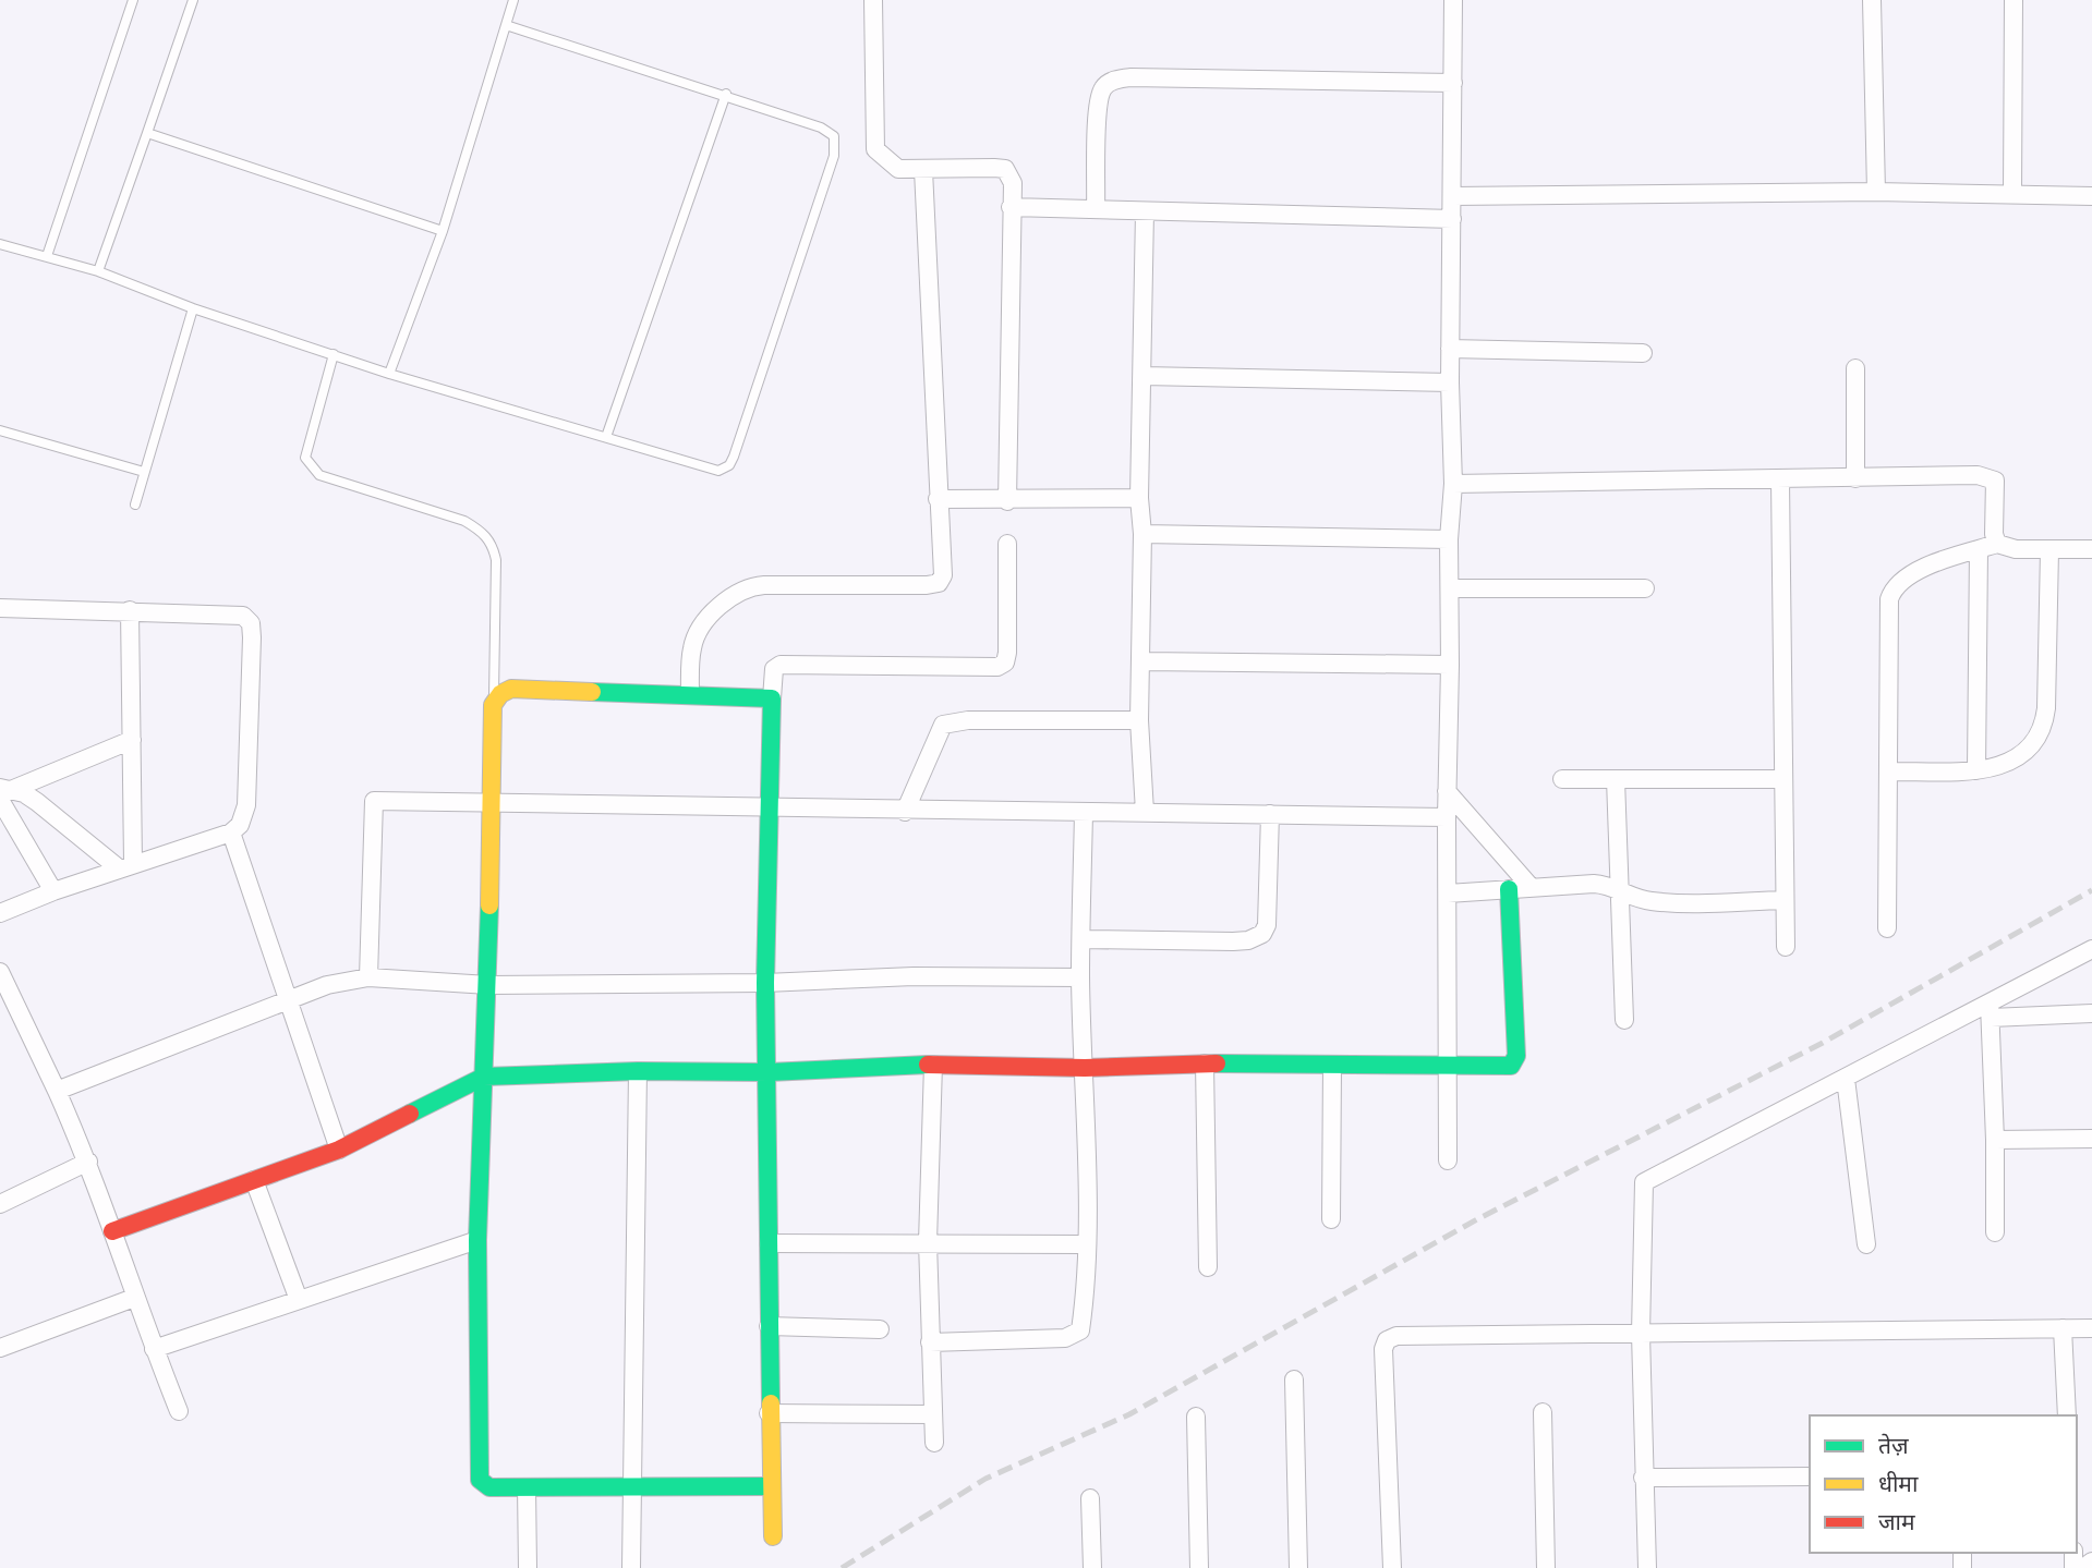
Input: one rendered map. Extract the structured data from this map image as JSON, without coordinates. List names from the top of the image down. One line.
{"legend":["तेज़","धीमा","जाम"]}
